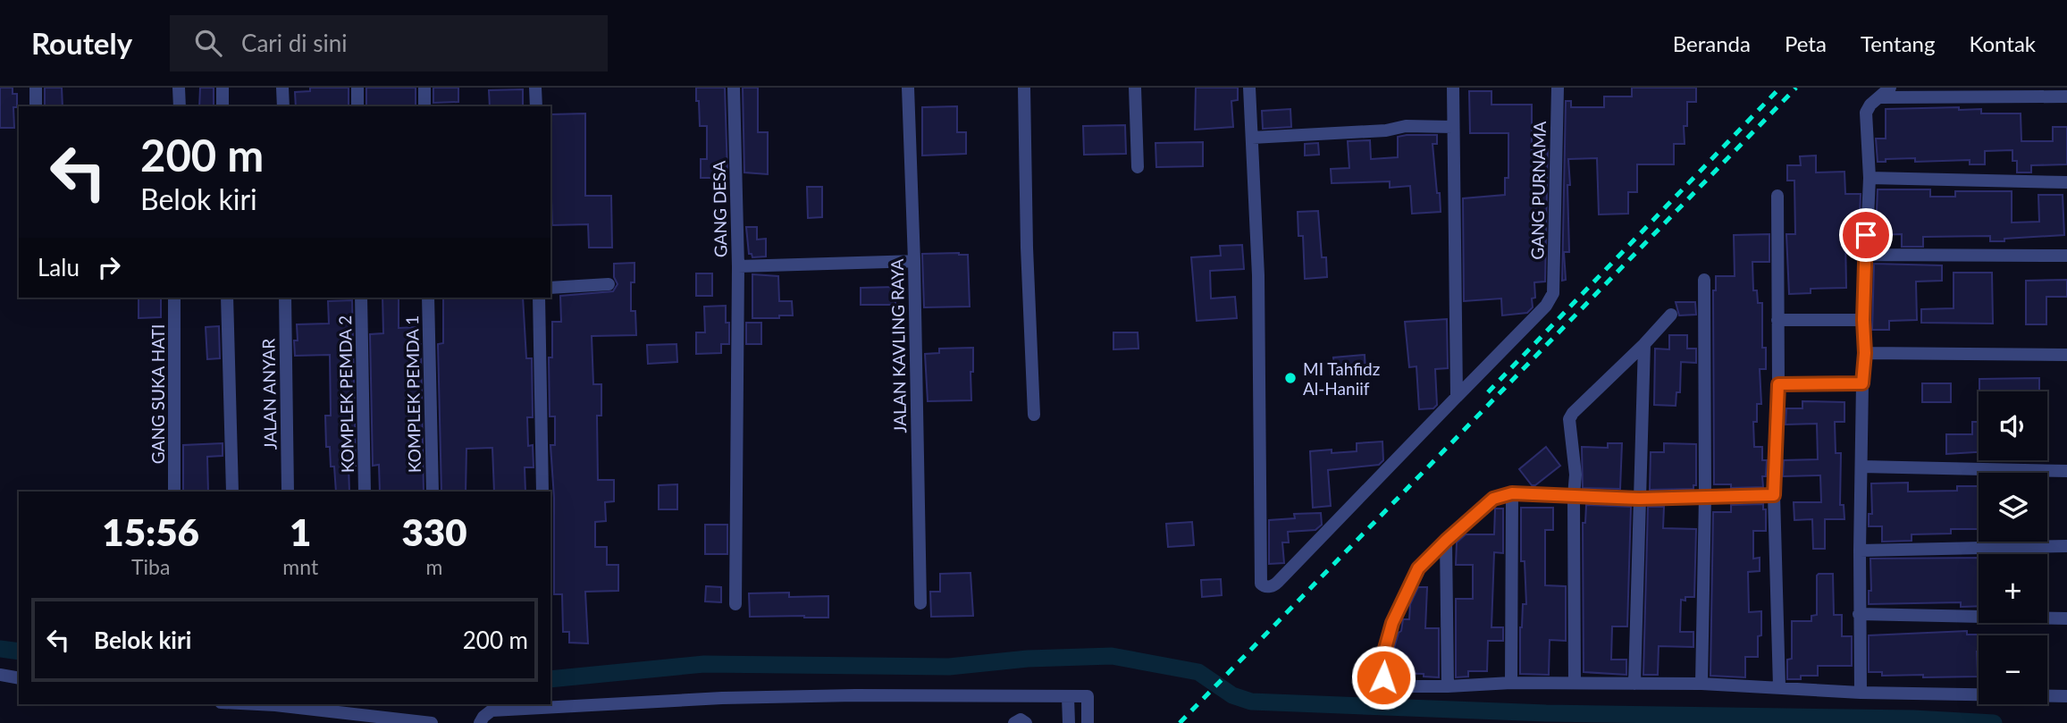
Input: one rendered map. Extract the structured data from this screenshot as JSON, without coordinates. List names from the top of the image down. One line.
{"streets":{"street":["GANG PURNAMA","GANG DESA","JALAN KAVLING RAYA","GANG SUKA HATI","JALAN ANYAR","KOMPLEK PEMDA 2","KOMPLEK PEMDA 1"]},"crossings":[["GANG DESA","JALAN KAVLING RAYA"]],"places":["MI Tahfidz Al-Haniif"],"page":{"header":"Routely","search":"Cari di sini","nav":["Beranda","Peta","Tentang","Kontak"],"turn":["200 m","Belok kiri"],"then":"Lalu","map_buttons":["+","−"],"eta":["15:56","Tiba","1","mnt","330","m"],"list":[{"name":"Belok kiri","value":"200 m"}]}}
